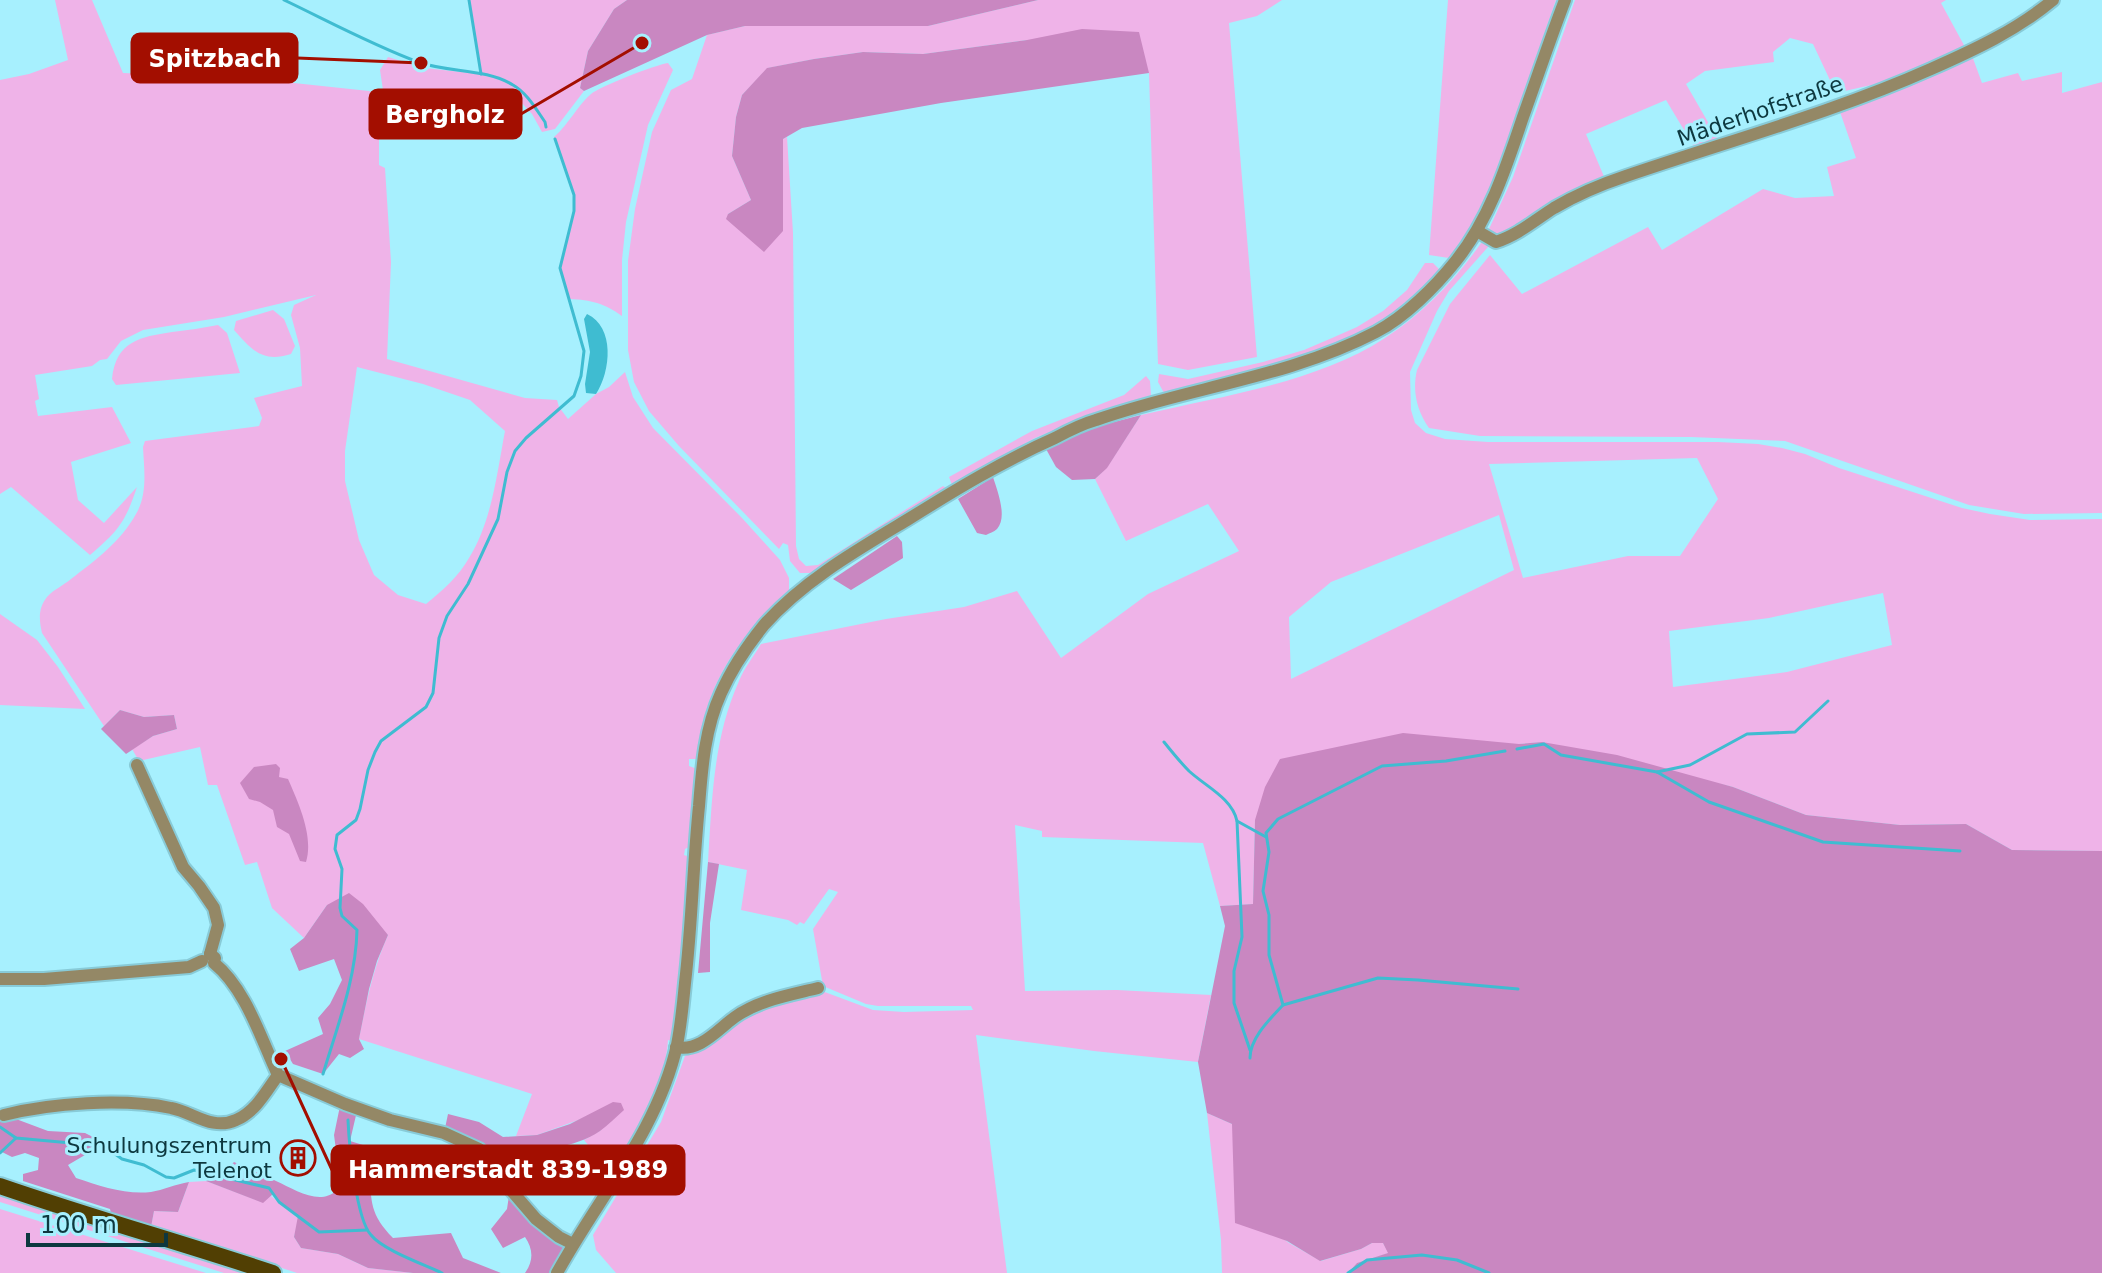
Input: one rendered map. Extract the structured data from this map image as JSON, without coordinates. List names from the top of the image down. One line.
{"streets":{"street":["Mäderhofstraße"]},"places":{"other":["Bergholz","Spitzbach","Hammerstadt 839-1989"],"building":["Schulungszentrum Telenot"]},"scale_bar":"100 m"}
